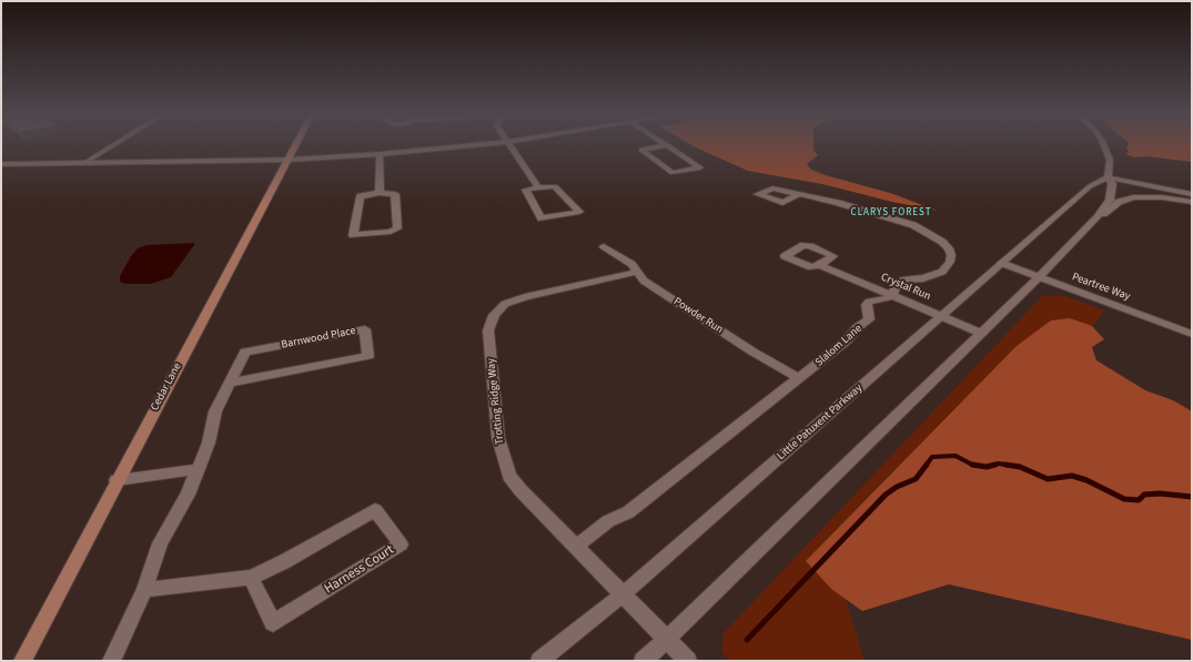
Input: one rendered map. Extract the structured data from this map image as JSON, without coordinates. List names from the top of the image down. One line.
{"streets":{"main road":["Cedar Lane"],"street":["Crystal Run","Peartree Way","Powder Run","Barnwood Place","Slalom Lane","Trotting Ridge Way","Little Patuxent Parkway","Harness Court"]},"crossings":[["Crystal Run","Slalom Lane"],["Crystal Run","Little Patuxent Parkway"],["Peartree Way","Little Patuxent Parkway"],["Powder Run","Slalom Lane"],["Powder Run","Trotting Ridge Way"],["Barnwood Place","Harness Court"],["Slalom Lane","Trotting Ridge Way"],["Trotting Ridge Way","Little Patuxent Parkway"]],"districts":["CLARYS FOREST"]}
